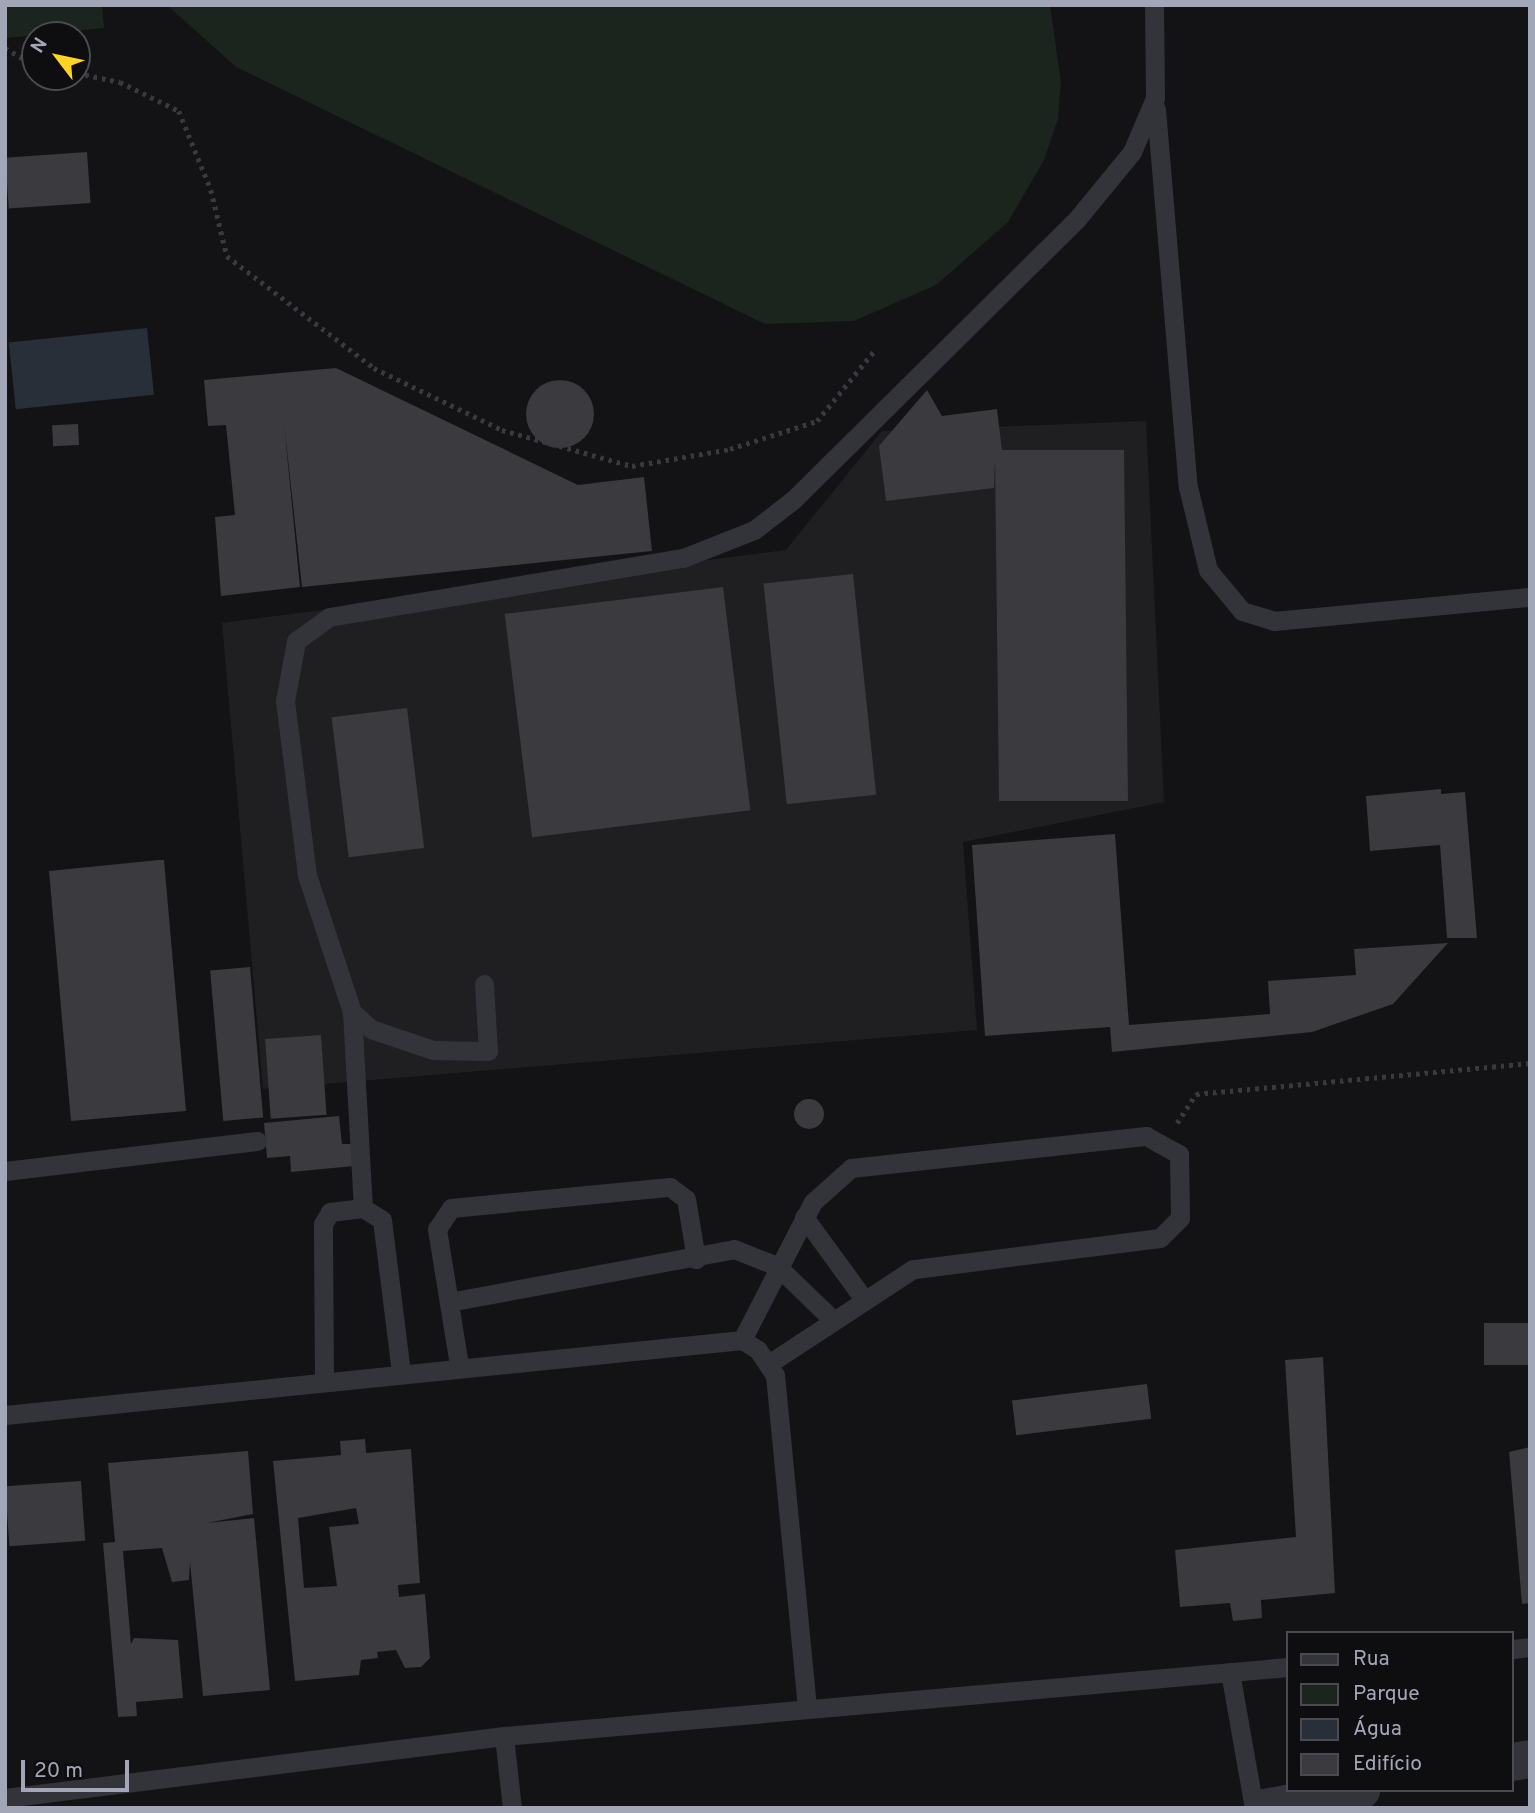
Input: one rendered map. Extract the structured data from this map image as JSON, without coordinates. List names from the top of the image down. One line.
{"legend":["Rua","Parque","Água","Edifício"],"scale_bar":"20 m","north":"top left"}
